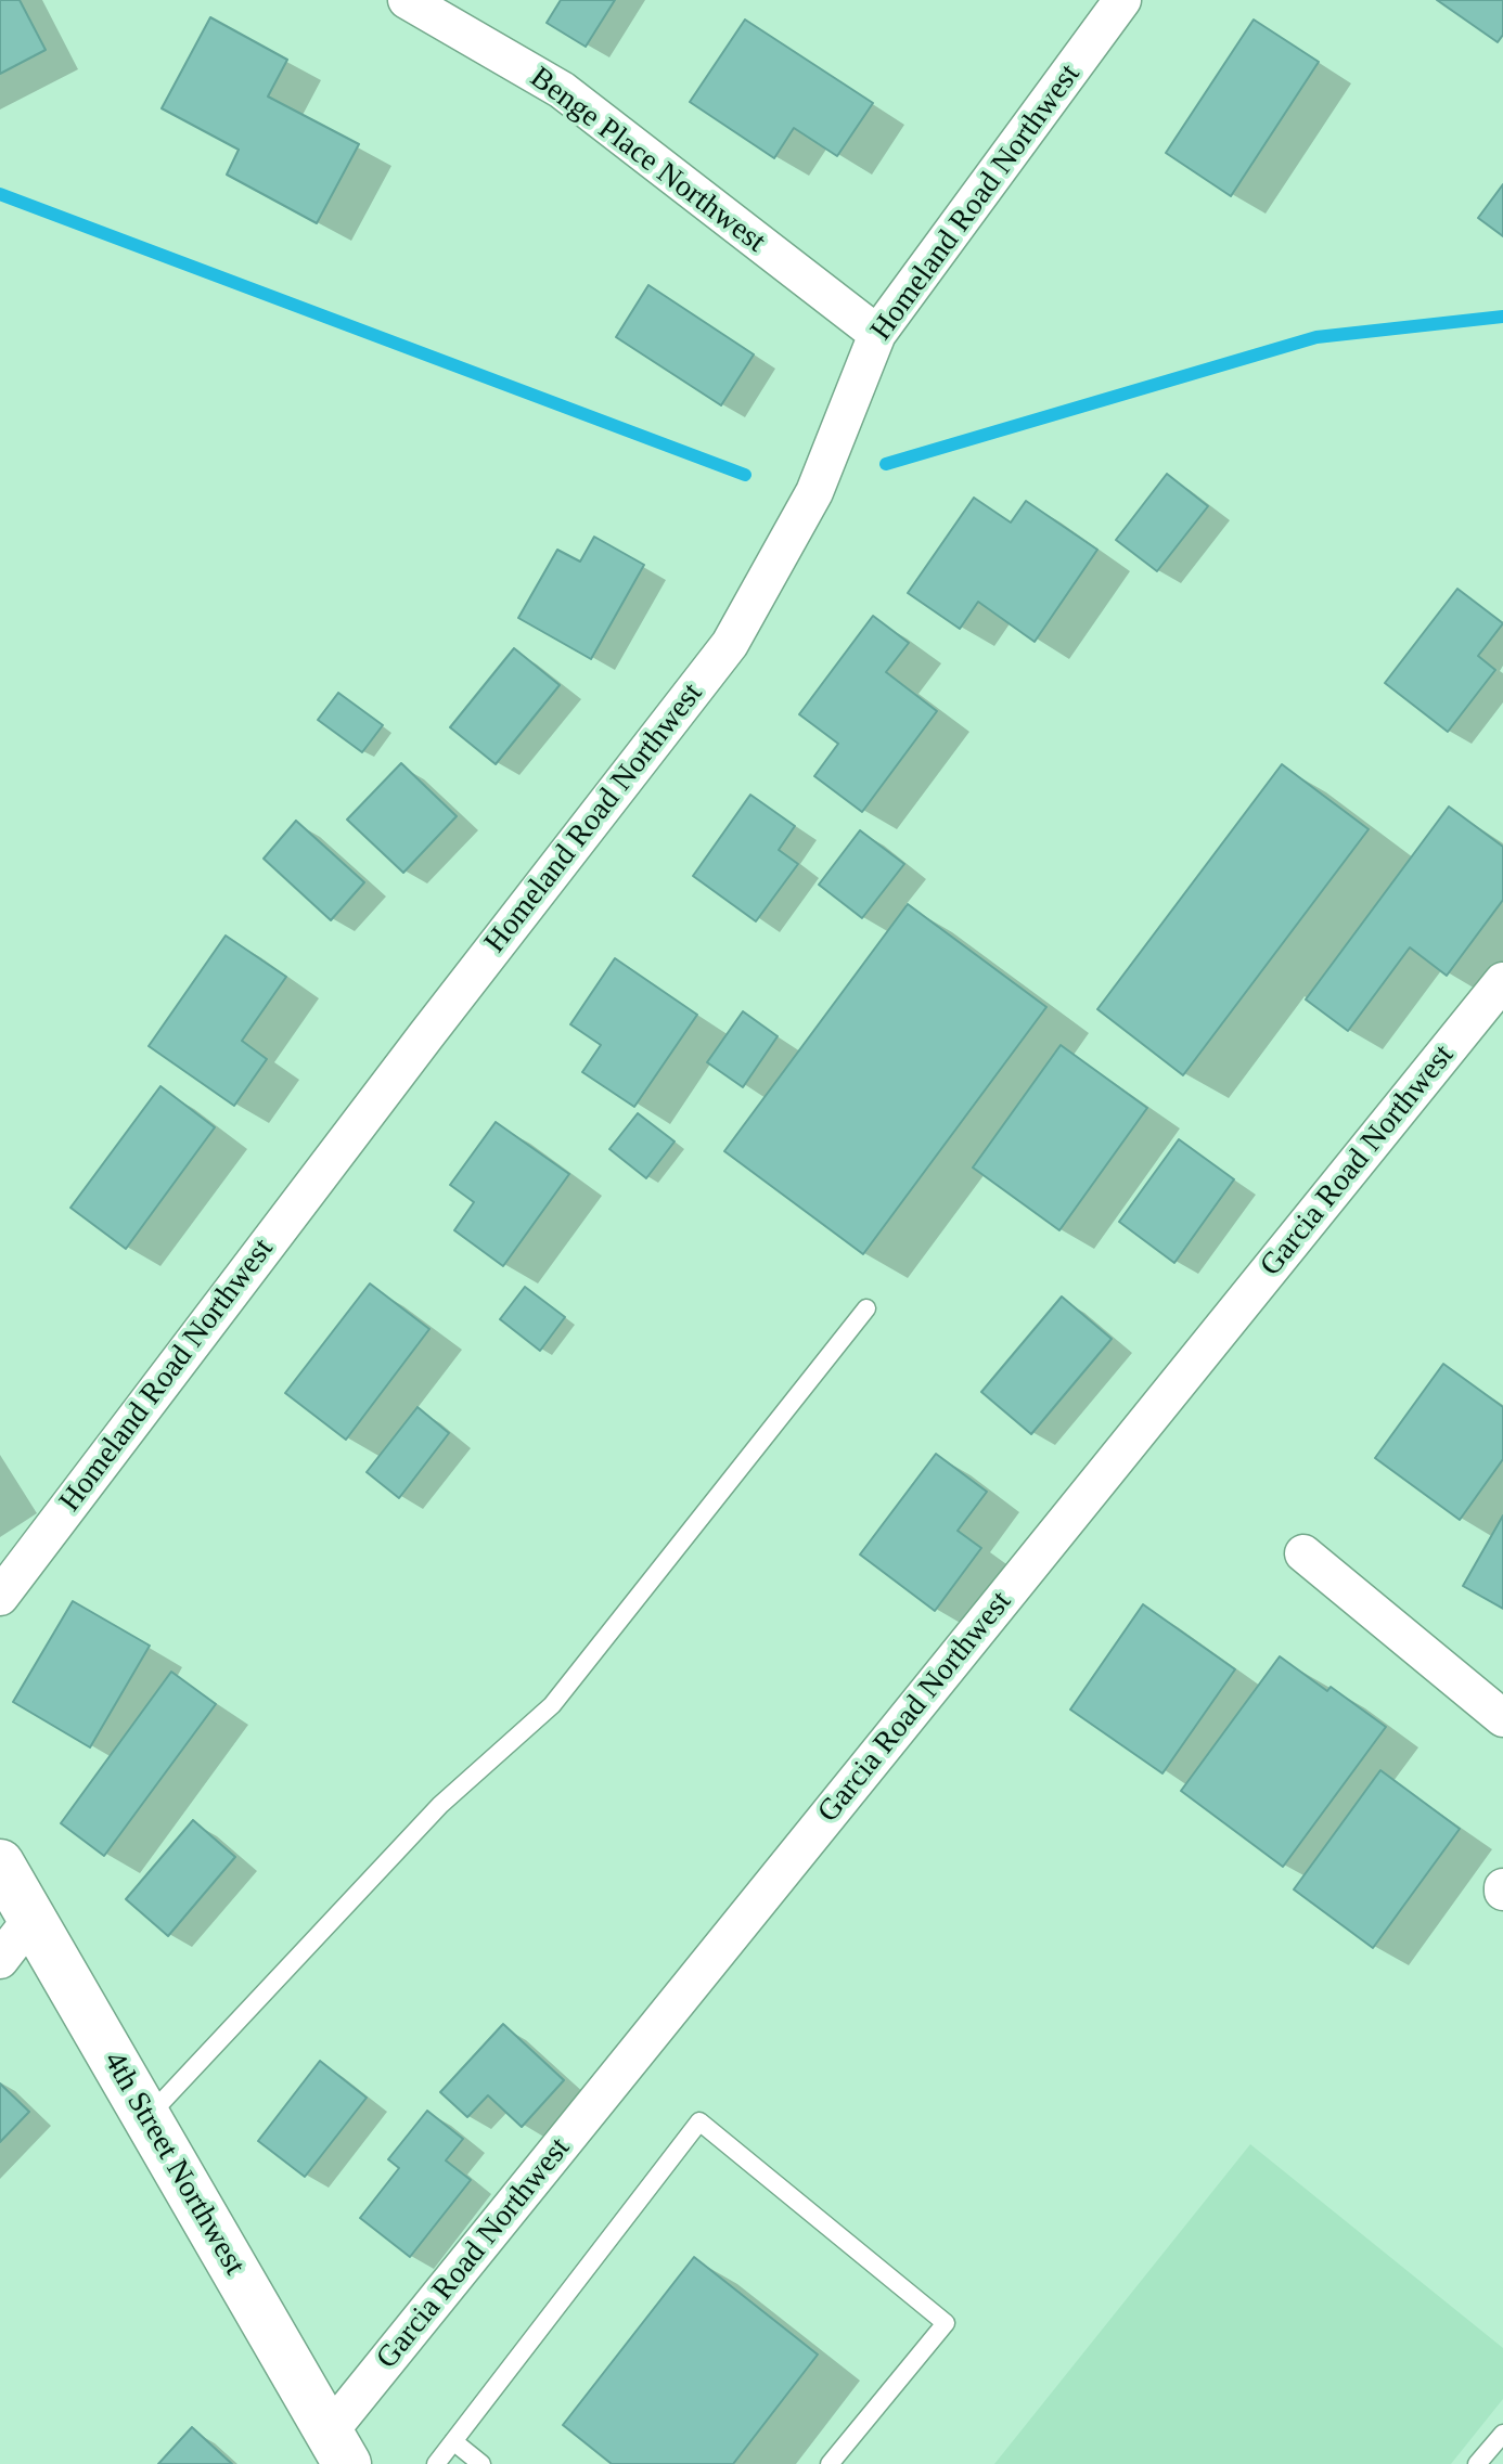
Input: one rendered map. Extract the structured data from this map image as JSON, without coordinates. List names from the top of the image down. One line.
{"streets":{"main road":["4th Street Northwest"],"street":["Benge Place Northwest","Homeland Road Northwest","Garcia Road Northwest"]},"crossings":[["Benge Place Northwest","Homeland Road Northwest"],["Garcia Road Northwest","4th Street Northwest"]]}
